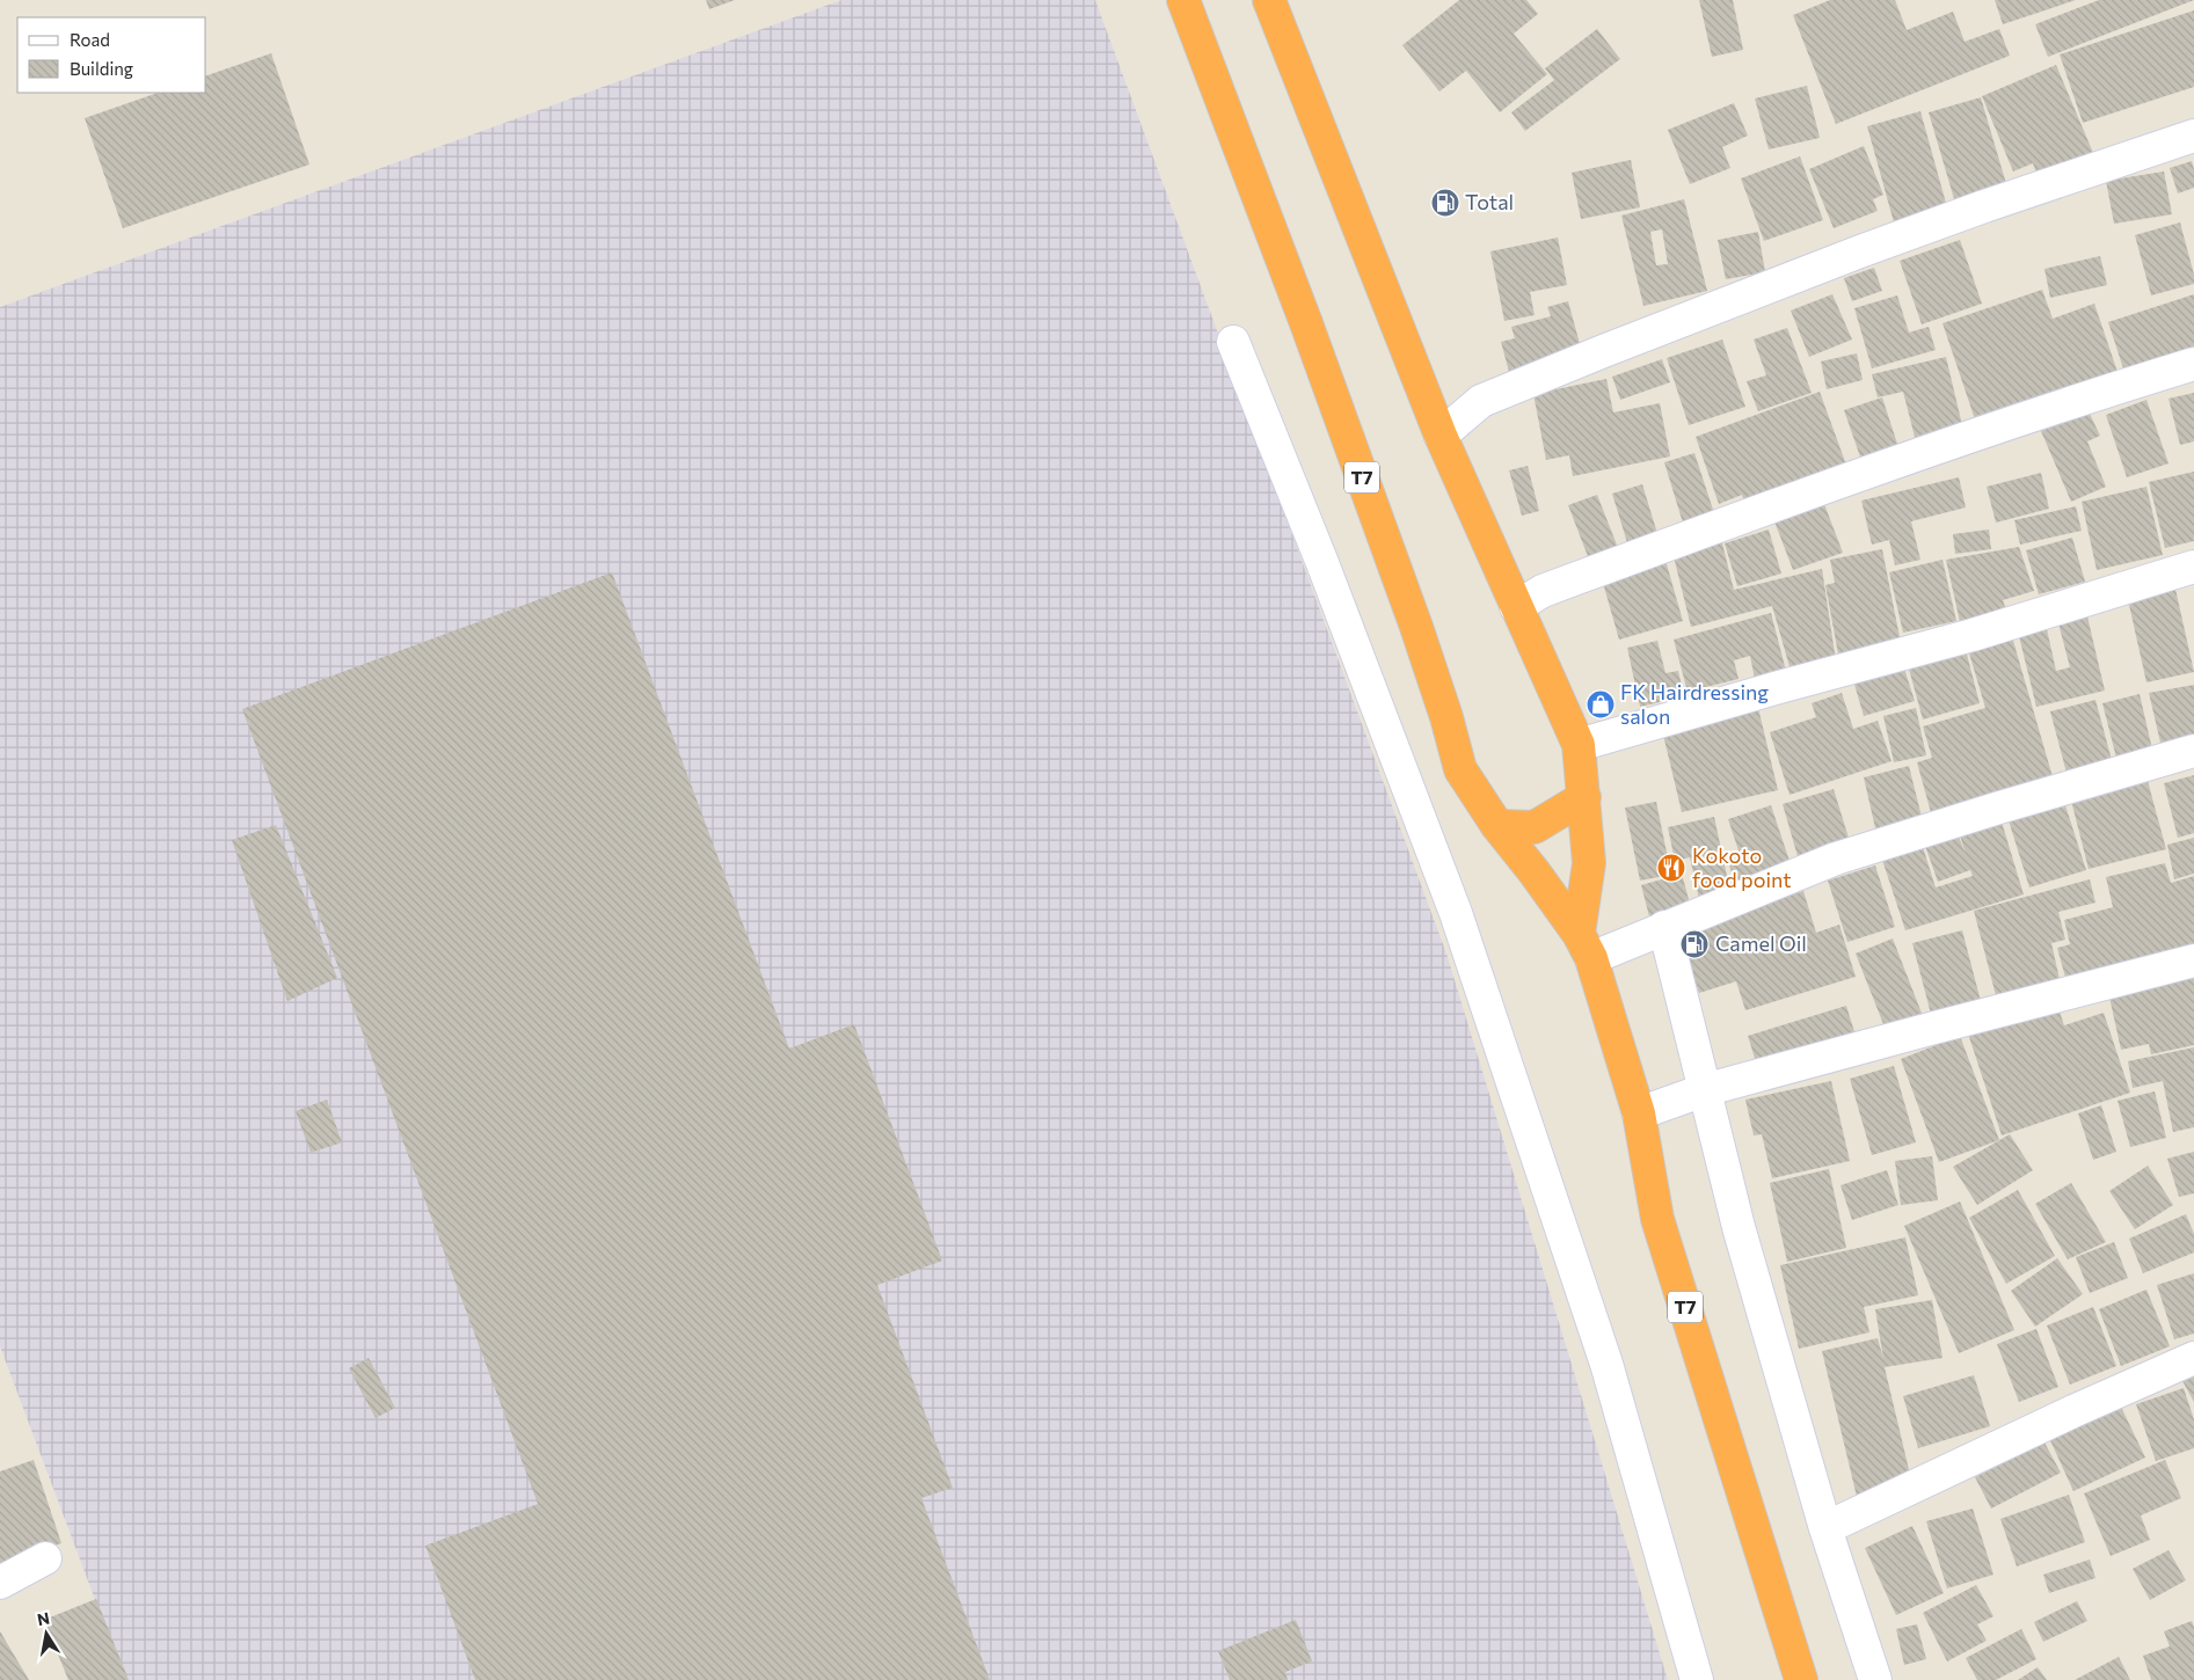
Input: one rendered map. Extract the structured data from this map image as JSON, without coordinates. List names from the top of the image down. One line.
{"streets":{"highway":["T7"]},"places":{"fuel station":["Total","Camel Oil"],"shop":["FK Hairdressing salon"],"restaurant":["Kokoto food point"]},"legend":["Road","Building"],"north":"top"}
